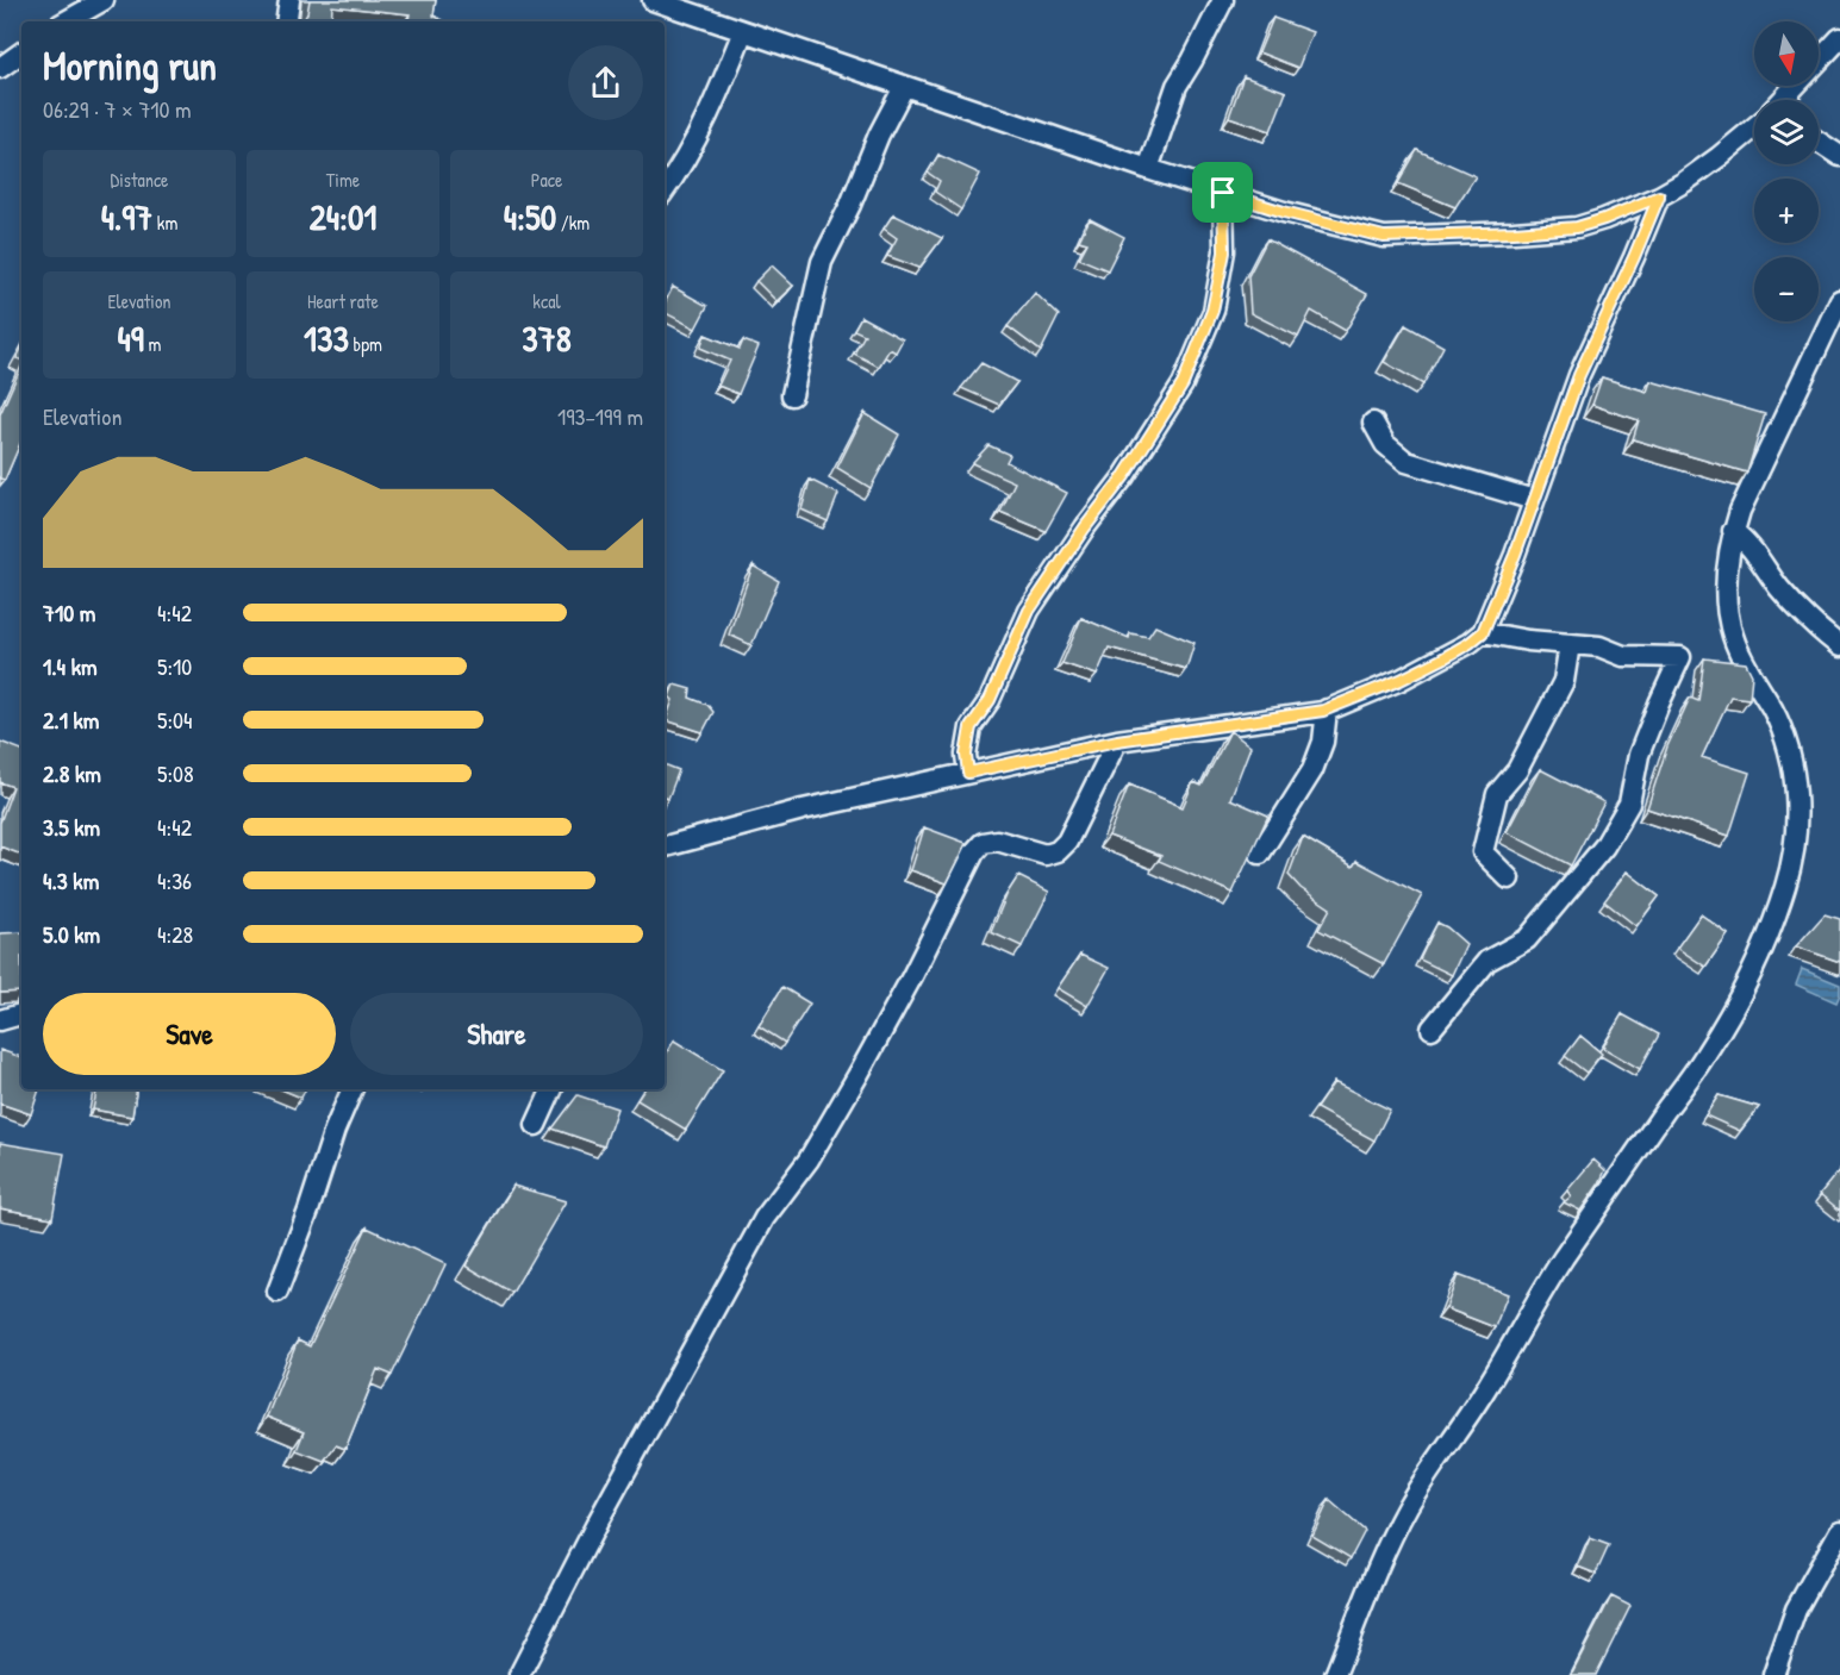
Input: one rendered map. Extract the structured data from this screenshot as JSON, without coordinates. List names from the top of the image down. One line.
{"north":"bottom","page":{"map_buttons":["+","−"],"heading":["Morning run","06:29 · 7 × 710 m"],"stats":[["Distance","4.97 km"],["Time","24:01"],["Pace","4:50 /km"],["Elevation","49 m"],["Heart rate","133 bpm"],["kcal","378"]],"chart":["Elevation","193–199 m"],"list":[{"name":"710 m","note":"4:42"},{"name":"1.4 km","note":"5:10"},{"name":"2.1 km","note":"5:04"},{"name":"2.8 km","note":"5:08"},{"name":"3.5 km","note":"4:42"},{"name":"4.3 km","note":"4:36"},{"name":"5.0 km","note":"4:28"}],"buttons":["Save","Share"]}}
